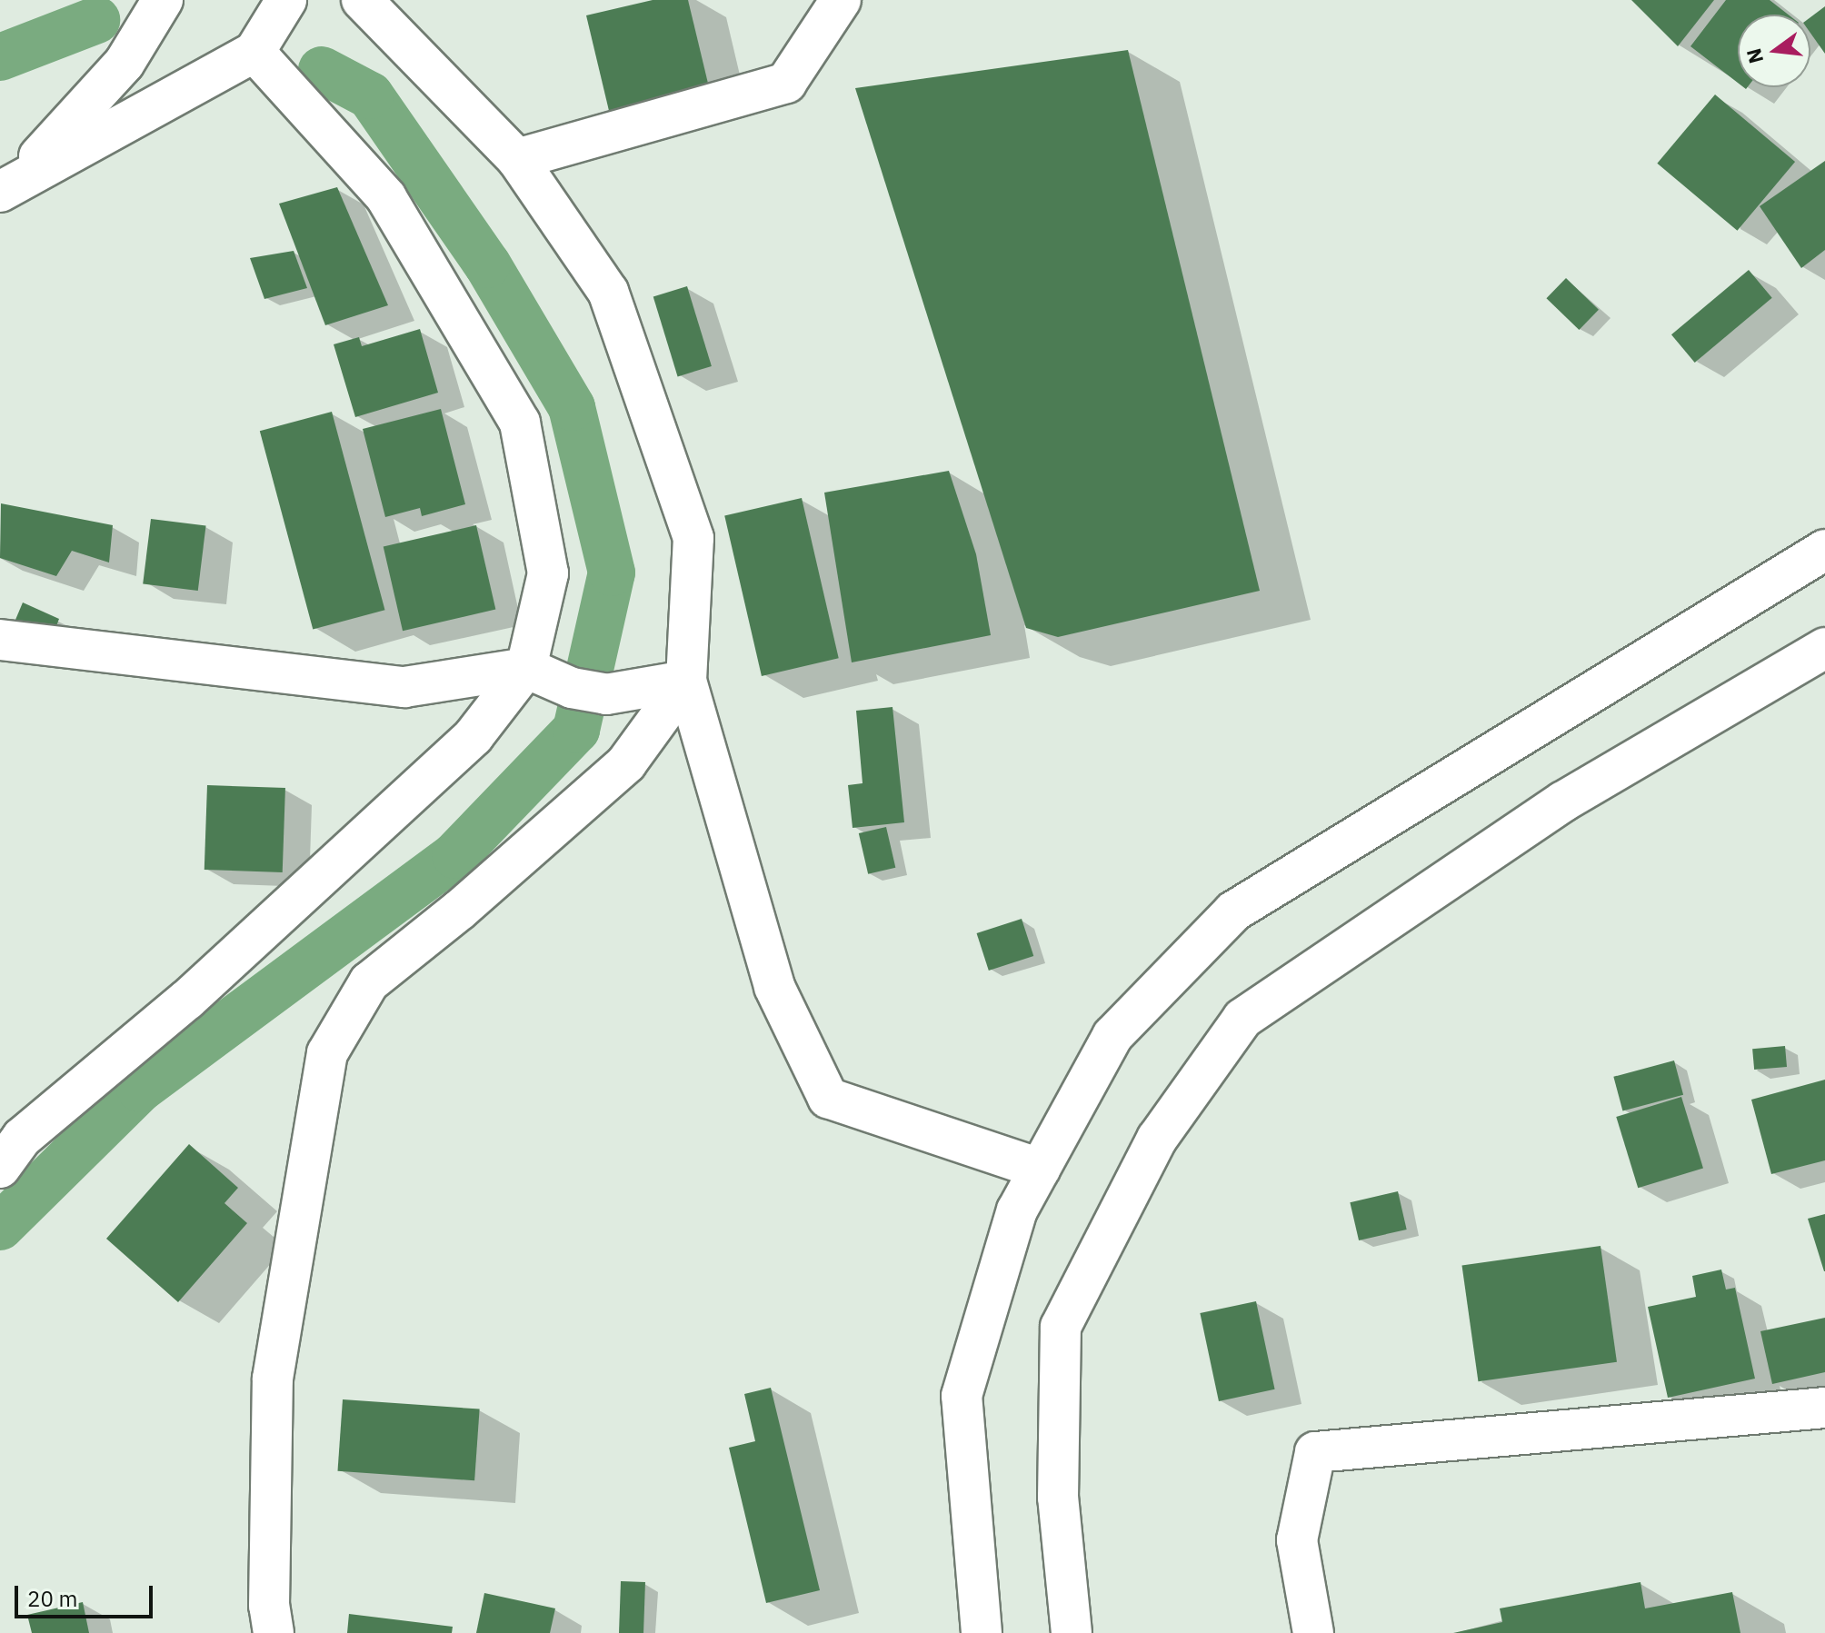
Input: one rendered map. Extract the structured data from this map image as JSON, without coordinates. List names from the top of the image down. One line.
{"scale_bar":"20 m","north":"left"}
